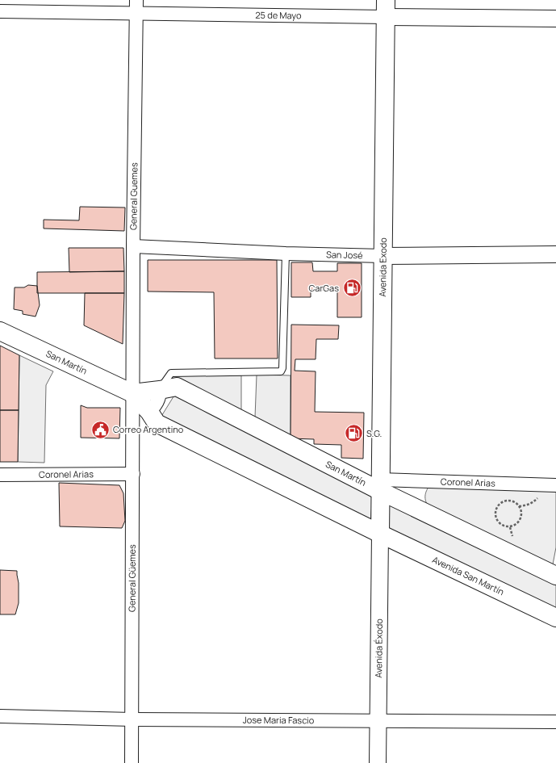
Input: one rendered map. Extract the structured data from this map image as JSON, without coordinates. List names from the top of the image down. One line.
{"streets":{"main road":["Avenida Exodo","San Martín","Avenida San Martín"],"street":["25 de Mayo","General Guemes","San José","Coronel Arias","General Güemes","Avenida Éxodo","Jose Maria Fascio"]},"crossings":[["25 de Mayo","General Guemes"],["25 de Mayo","Avenida Exodo"],["General Guemes","San José"],["General Guemes","San Martín"],["General Guemes","General Güemes"],["San José","Avenida Exodo"],["Avenida Exodo","San Martín"],["Avenida Exodo","Coronel Arias"],["Avenida Exodo","Avenida San Martín"],["Avenida Exodo","Avenida Éxodo"],["San Martín","Coronel Arias"],["San Martín","Avenida San Martín"],["San Martín","General Güemes"],["San Martín","Avenida Éxodo"],["Coronel Arias","General Güemes"],["Avenida San Martín","Avenida Éxodo"],["General Güemes","Jose Maria Fascio"],["Avenida Éxodo","Jose Maria Fascio"]],"places":{"fuel station":["CarGas","S.G."],"public building":["Correo Argentino"]}}
